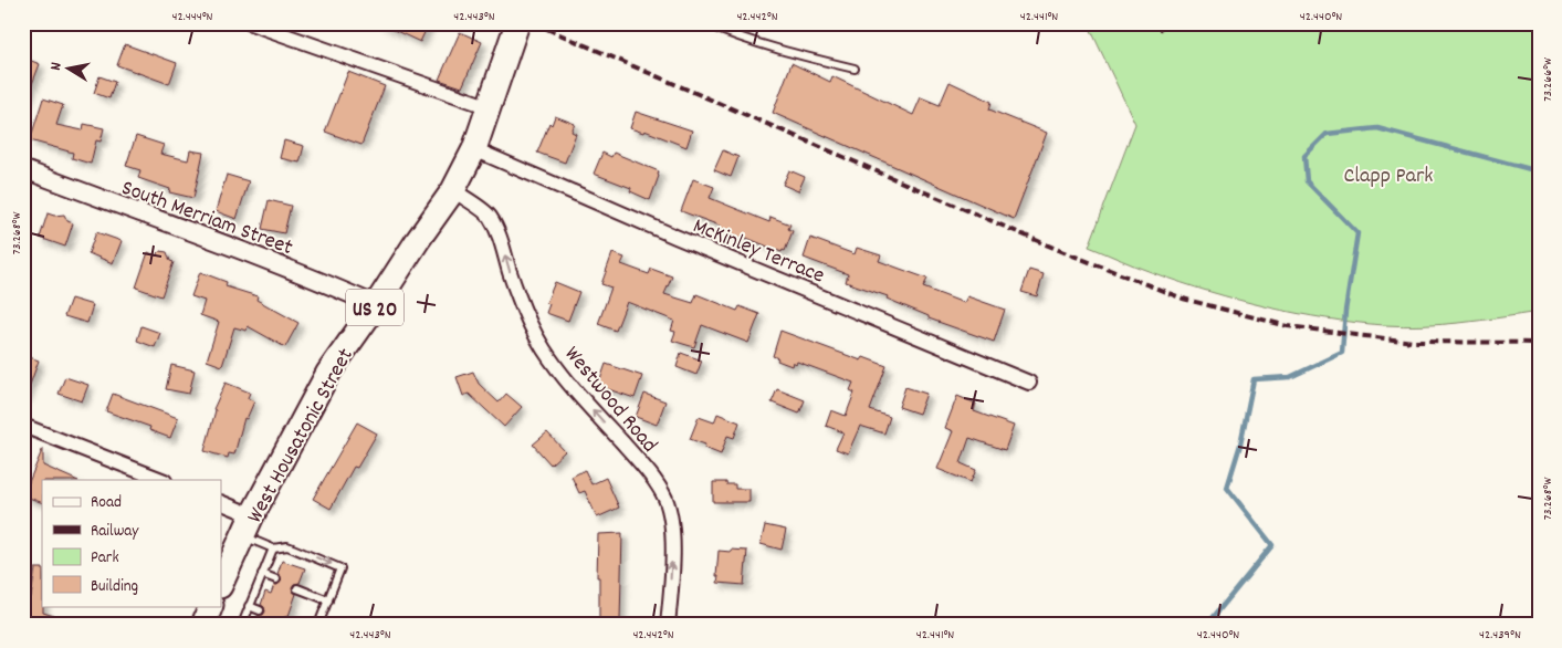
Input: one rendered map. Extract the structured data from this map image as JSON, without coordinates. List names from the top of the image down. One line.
{"streets":{"highway":["US 20","West Housatonic Street"],"street":["South Merriam Street","McKinley Terrace","Westwood Road"]},"crossings":[["South Merriam Street","West Housatonic Street"],["McKinley Terrace","West Housatonic Street"],["Westwood Road","West Housatonic Street"]],"one_way":["Westwood Road"],"parks":["Clapp Park"],"legend":["Road","Railway","Park","Building"],"north":"left","coordinates":["42.444°N","42.443°N","42.442°N","42.441°N","42.440°N","73.266°W","73.268°W","42.439°N"]}
